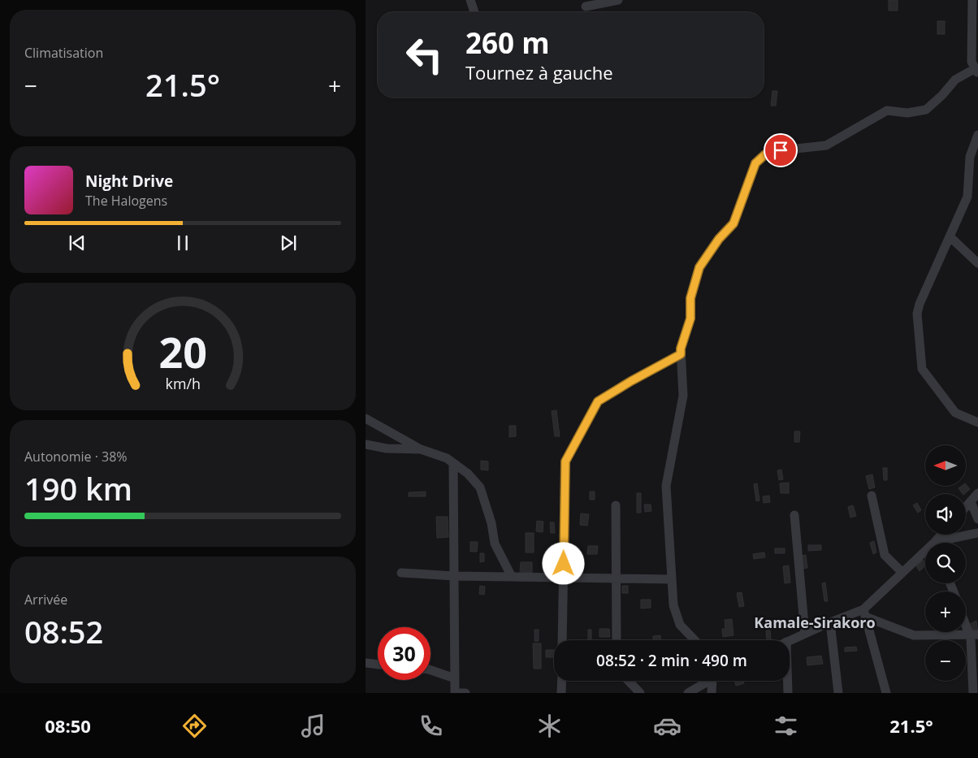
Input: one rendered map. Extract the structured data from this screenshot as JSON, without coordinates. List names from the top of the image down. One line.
{"districts":["Kamale-Sirakoro"],"north":"left","page":{"tile":["Climatisation",["Autonomie · 38%","190 km"],["Arrivée","08:52"]],"turn":["260 m","Tournez à gauche"],"heat":["−","21.5°","+"],"song":["Night Drive","The Halogens"],"map_buttons":["+","−"],"limit":"30","trip":"08:52 · 2 min · 490 m","tabs":["08:50","21.5°"],"gauge":["20","km/h"]}}
